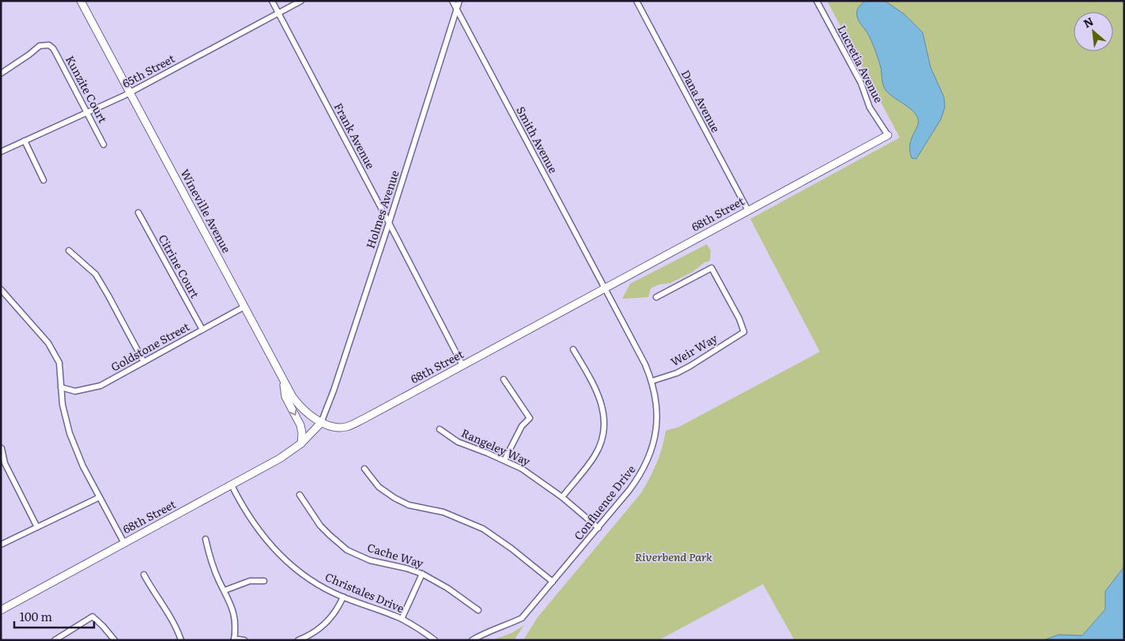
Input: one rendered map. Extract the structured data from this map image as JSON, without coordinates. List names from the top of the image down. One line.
{"streets":{"street":["Lucretia Avenue","65th Street","Kunzite Court","Dana Avenue","Frank Avenue","Smith Avenue","Holmes Avenue","Wineville Avenue","68th Street","Citrine Court","Goldstone Street","Weir Way","Rangeley Way","Confluence Drive","Cache Way","Christales Drive"]},"crossings":[["Lucretia Avenue","68th Street"],["65th Street","Kunzite Court"],["65th Street","Frank Avenue"],["65th Street","Wineville Avenue"],["Dana Avenue","68th Street"],["Frank Avenue","Holmes Avenue"],["Frank Avenue","68th Street"],["Smith Avenue","Holmes Avenue"],["Smith Avenue","68th Street"],["Smith Avenue","Confluence Drive"],["Holmes Avenue","Wineville Avenue"],["Holmes Avenue","68th Street"],["Wineville Avenue","68th Street"],["Wineville Avenue","Goldstone Street"],["68th Street","Confluence Drive"],["68th Street","Christales Drive"],["Citrine Court","Goldstone Street"],["Weir Way","Confluence Drive"],["Rangeley Way","Confluence Drive"]],"parks":["Riverbend Park"],"scale_bar":"100 m","north":"top left"}
